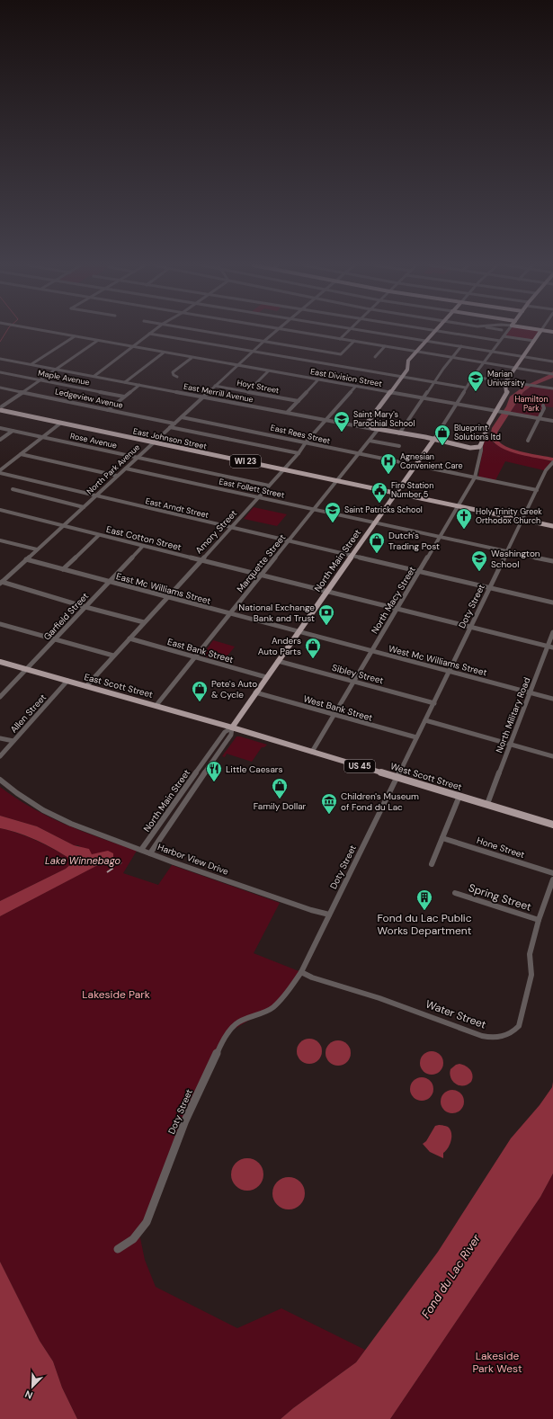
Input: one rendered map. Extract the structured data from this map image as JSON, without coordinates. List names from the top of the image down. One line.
{"streets":{"main road":["East Merrill Avenue","East Johnson Street","WI 23","North Main Street","North Macy Street","East Scott Street","US 45","West Scott Street"],"street":["Maple Avenue","East Division Street","Hoyt Street","Ledgeview Avenue","East Rees Street","Rose Avenue","North Park Avenue","East Follett Street","East Arndt Street","Amory Street","East Cotton Street","Marquette Street","East Mc Williams Street","Doty Street","Garfield Street","East Bank Street","West Mc Williams Street","Sibley Street","West Bank Street","Allen Street","North Military Road","Hone Street","Harbor View Drive","Spring Street","Water Street"]},"crossings":[["East Division Street","North Park Avenue"],["East Division Street","Amory Street"],["East Division Street","North Main Street"],["East Division Street","North Macy Street"],["Hoyt Street","North Park Avenue"],["East Merrill Avenue","North Park Avenue"],["East Merrill Avenue","Amory Street"],["East Merrill Avenue","North Main Street"],["East Merrill Avenue","Marquette Street"],["Ledgeview Avenue","North Park Avenue"],["East Rees Street","North Park Avenue"],["East Rees Street","Amory Street"],["East Rees Street","North Main Street"],["East Rees Street","Marquette Street"],["East Rees Street","North Macy Street"],["East Rees Street","Doty Street"],["East Johnson Street","WI 23"],["East Johnson Street","North Park Avenue"],["East Johnson Street","Amory Street"],["East Johnson Street","Marquette Street"],["Rose Avenue","North Park Avenue"],["Rose Avenue","Amory Street"],["WI 23","North Main Street"],["WI 23","Marquette Street"],["North Park Avenue","East Follett Street"],["North Park Avenue","East Arndt Street"],["North Park Avenue","East Cotton Street"],["North Park Avenue","East Mc Williams Street"],["East Follett Street","Amory Street"],["East Follett Street","North Main Street"],["East Follett Street","Marquette Street"],["East Follett Street","North Macy Street"],["East Follett Street","Doty Street"],["East Arndt Street","Amory Street"],["East Arndt Street","North Main Street"],["East Arndt Street","Marquette Street"],["East Arndt Street","North Macy Street"],["East Arndt Street","Doty Street"],["Amory Street","East Cotton Street"],["Amory Street","East Mc Williams Street"],["Amory Street","East Bank Street"],["Amory Street","East Scott Street"],["East Cotton Street","North Main Street"],["East Cotton Street","Marquette Street"],["East Cotton Street","North Macy Street"],["East Cotton Street","Doty Street"],["East Cotton Street","Garfield Street"],["East Cotton Street","North Military Road"],["North Main Street","East Mc Williams Street"],["North Main Street","East Bank Street"],["North Main Street","West Mc Williams Street"],["North Main Street","Sibley Street"],["North Main Street","East Scott Street"],["North Main Street","West Bank Street"],["North Main Street","West Scott Street"],["North Main Street","Harbor View Drive"],["Marquette Street","East Mc Williams Street"],["Marquette Street","East Bank Street"],["Marquette Street","East Scott Street"],["East Mc Williams Street","Garfield Street"],["East Mc Williams Street","West Mc Williams Street"],["North Macy Street","West Mc Williams Street"],["North Macy Street","Sibley Street"],["North Macy Street","West Bank Street"],["North Macy Street","West Scott Street"],["Doty Street","West Mc Williams Street"],["Doty Street","Sibley Street"],["Doty Street","West Bank Street"],["Doty Street","West Scott Street"],["Doty Street","Harbor View Drive"],["Doty Street","Water Street"],["Garfield Street","East Scott Street"],["West Mc Williams Street","North Military Road"],["East Scott Street","Allen Street"],["East Scott Street","West Scott Street"],["North Military Road","West Scott Street"],["Spring Street","Water Street"]],"water":["Lake Winnebago","Fond du Lac River"],"parks":["Hamilton Park","Lakeside Park","Lakeside Park West"],"places":{"school or university":["Marian University","Saint Mary's Parochial School","Saint Patricks School","Washington School"],"shop":["Blueprint Solutions ltd","Dutch's Trading Post","Anders Auto Parts","Pete's Auto & Cycle","Family Dollar"],"hospital":["Agnesian Convenient Care"],"public building":["Fire Station Number 5"],"church":["Holy Trinity Greek Orthodox Church"],"bank":["National Exchange Bank and Trust"],"restaurant":["Little Caesars"],"museum":["Children's Museum of Fond du Lac"],"building":["Fond du Lac Public Works Department"]},"north":"bottom left"}
